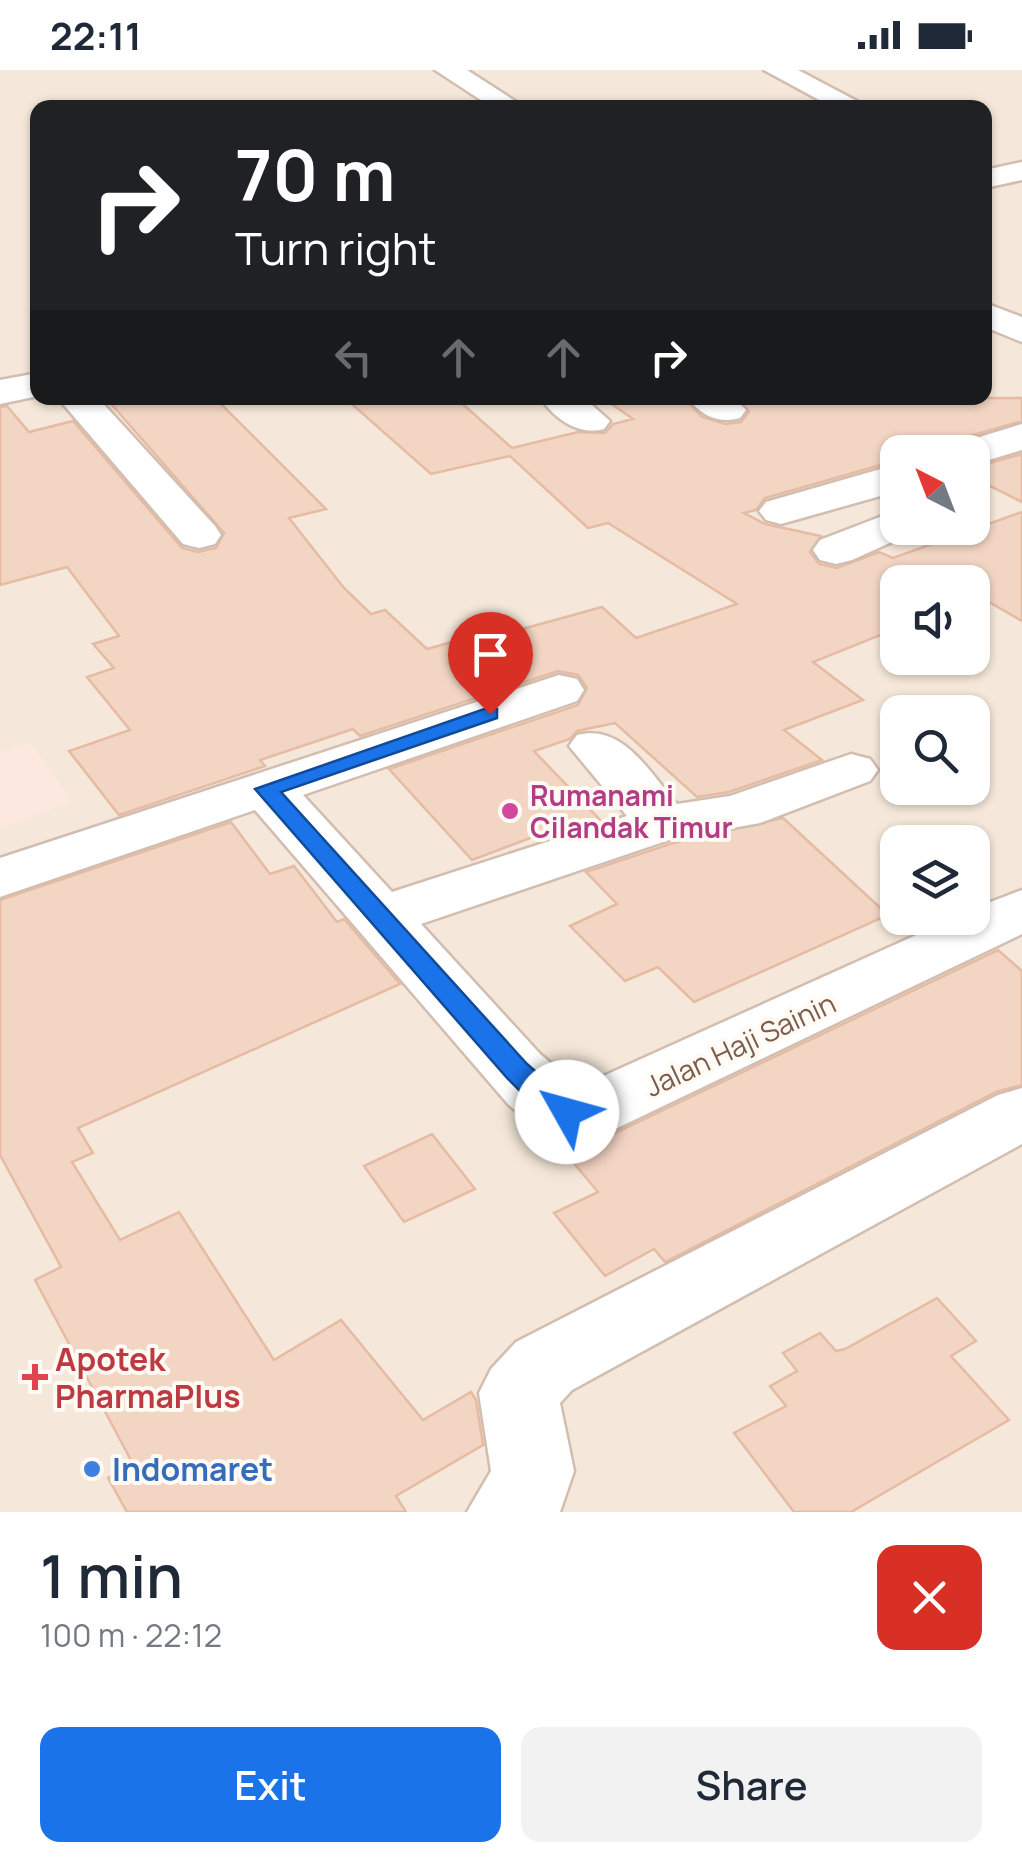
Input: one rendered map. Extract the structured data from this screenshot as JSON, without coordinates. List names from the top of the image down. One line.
{"streets":{"street":["Jalan Haji Sainin"]},"places":{"other":["Rumanami Cilandak Timur","Indomaret"],"health":["Apotek PharmaPlus"]},"north":"top left","page":{"status":"22:11","turn":["70 m","Turn right"],"heading":["1 min","100 m · 22:12"],"buttons":["Exit","Share"]}}
